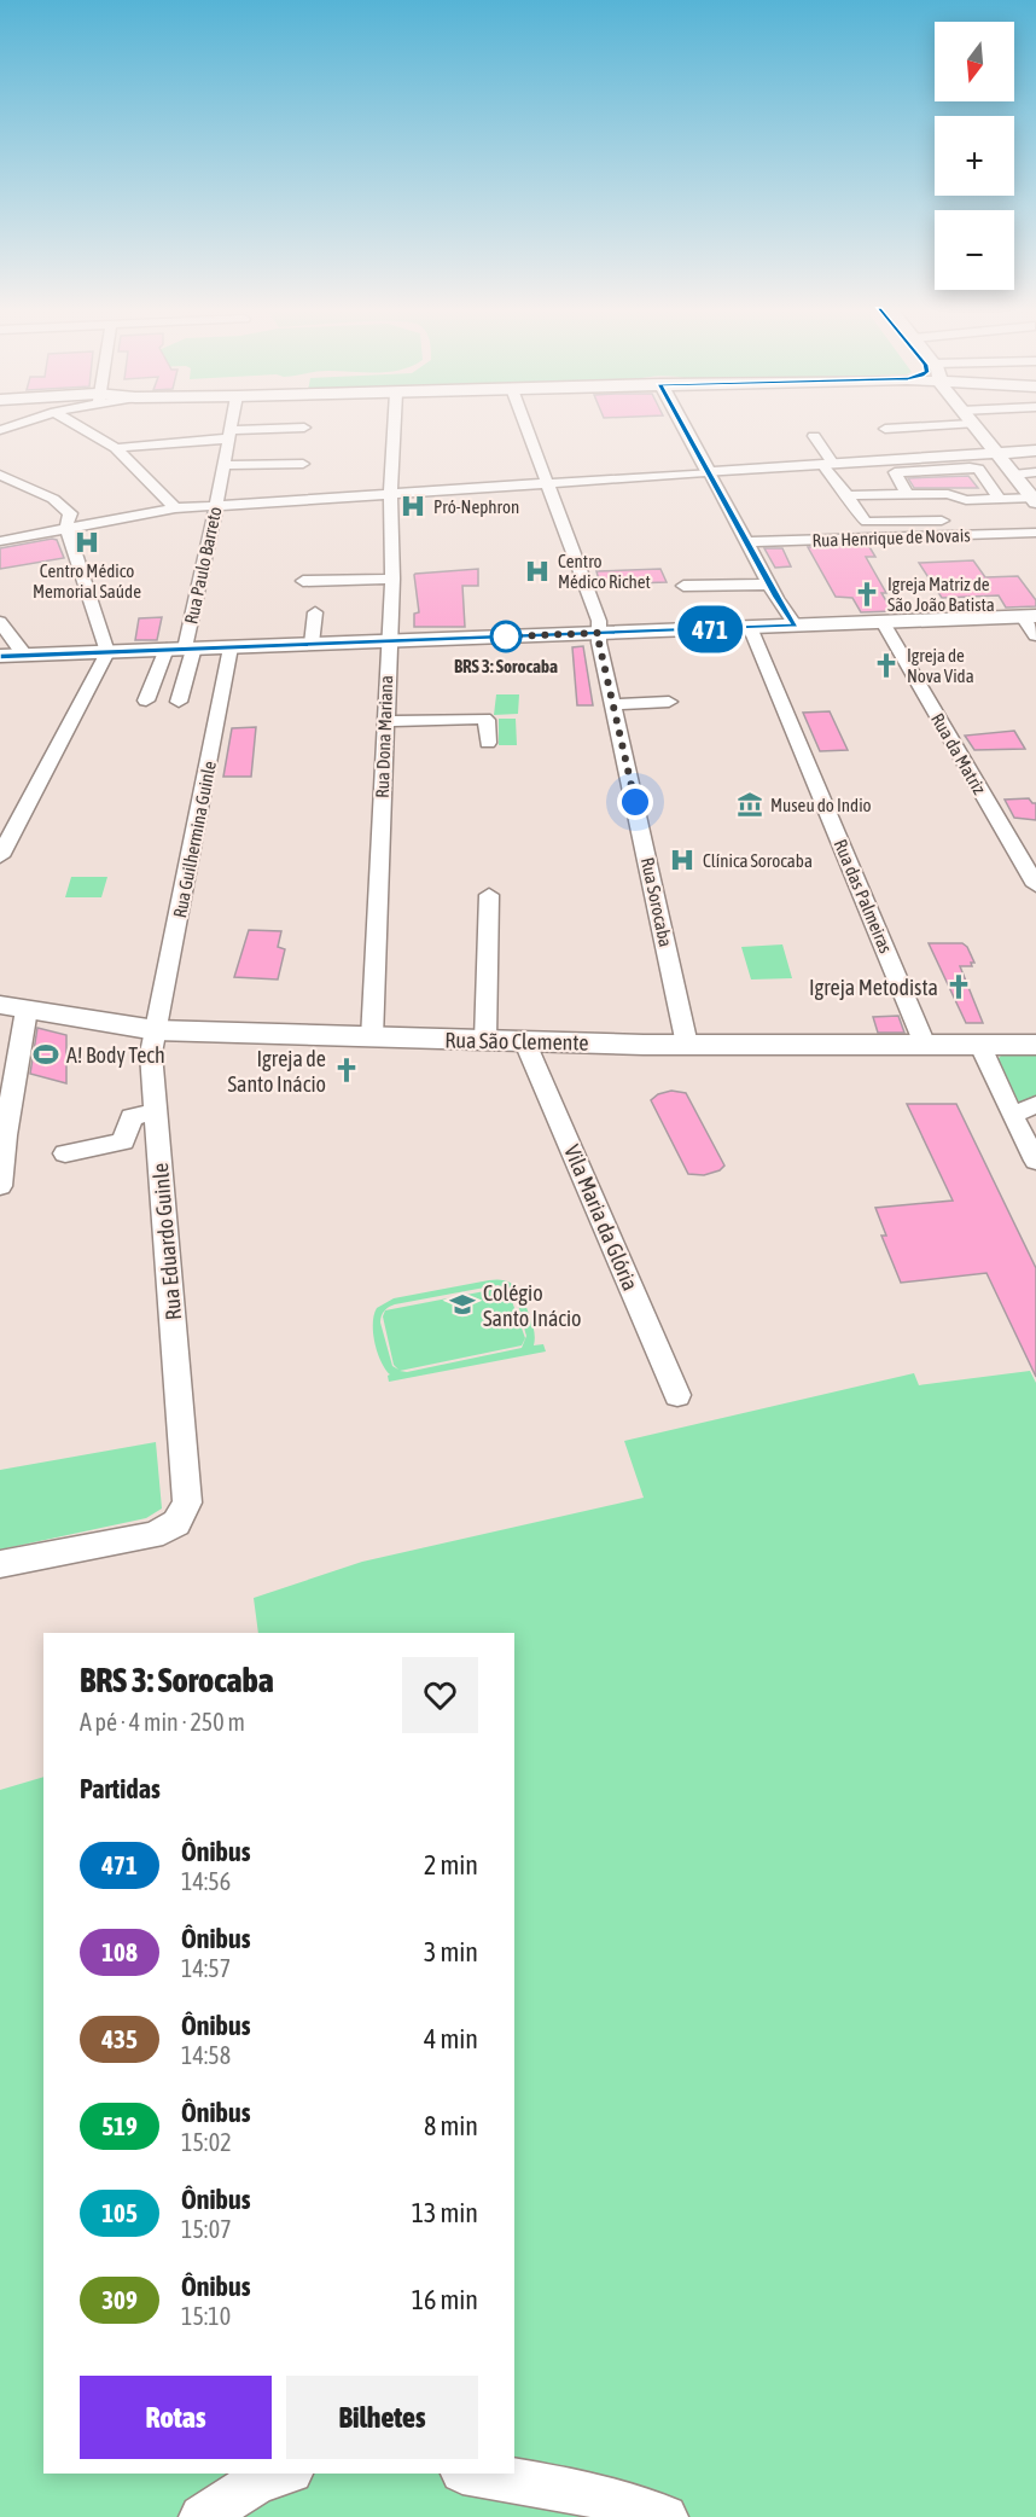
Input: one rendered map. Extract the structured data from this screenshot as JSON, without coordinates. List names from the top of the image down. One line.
{"streets":{"main road":["Rua São Clemente"],"street":["Rua Henrique de Novais","Rua Paulo Barreto","Rua Dona Mariana","Rua da Matriz","Rua Guilhermina Guinle","Rua das Palmeiras","Rua Sorocaba","Vila Maria da Glória","Rua Eduardo Guinle"]},"crossings":[["Rua Dona Mariana","Rua São Clemente"],["Rua Guilhermina Guinle","Rua São Clemente"],["Rua Guilhermina Guinle","Rua Eduardo Guinle"],["Rua das Palmeiras","Rua São Clemente"],["Rua Sorocaba","Rua São Clemente"],["Rua São Clemente","Vila Maria da Glória"],["Rua São Clemente","Rua Eduardo Guinle"]],"places":{"hospital":["Pró-Nephron","Centro Médico Memorial Saúde","Centro Médico Richet","Clínica Sorocaba"],"church":["Igreja Matriz de São João Batista","Igreja de Nova Vida","Igreja Metodista","Igreja de Santo Inácio"],"other":["BRS 3: Sorocaba"],"museum":["Museu do Indio"],"sports":["A! Body Tech"],"school or university":["Colégio Santo Inácio"]},"lines":["bus line 471"],"north":"bottom","page":{"on_map":"471","map_buttons":["+","−"],"heading":[["BRS 3: Sorocaba","A pé · 4 min · 250 m"],"Partidas"],"list":[{"mark":"471","name":"Ônibus","note":"14:56","value":"2 min"},{"mark":"108","name":"Ônibus","note":"14:57","value":"3 min"},{"mark":"435","name":"Ônibus","note":"14:58","value":"4 min"},{"mark":"519","name":"Ônibus","note":"15:02","value":"8 min"},{"mark":"105","name":"Ônibus","note":"15:07","value":"13 min"},{"mark":"309","name":"Ônibus","note":"15:10","value":"16 min"}],"buttons":["Rotas","Bilhetes"]}}
